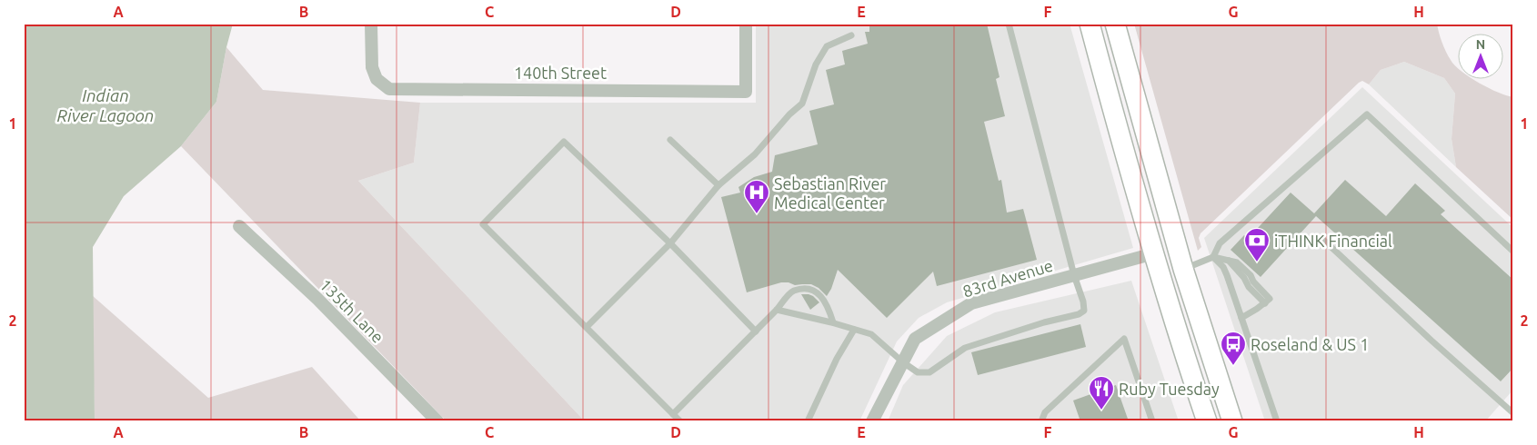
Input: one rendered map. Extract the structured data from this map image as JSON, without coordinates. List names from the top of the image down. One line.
{"streets":{"street":["140th Street","83rd Avenue","135th Lane"]},"water":["Indian River Lagoon"],"places":{"hospital":["Sebastian River Medical Center"],"bank":["iTHINK Financial"],"bus stop":["Roseland & US 1"],"restaurant":["Ruby Tuesday"]},"north":"top","grid":{"columns":["A","B","C","D","E","F","G","H"],"rows":["1","2"]}}
